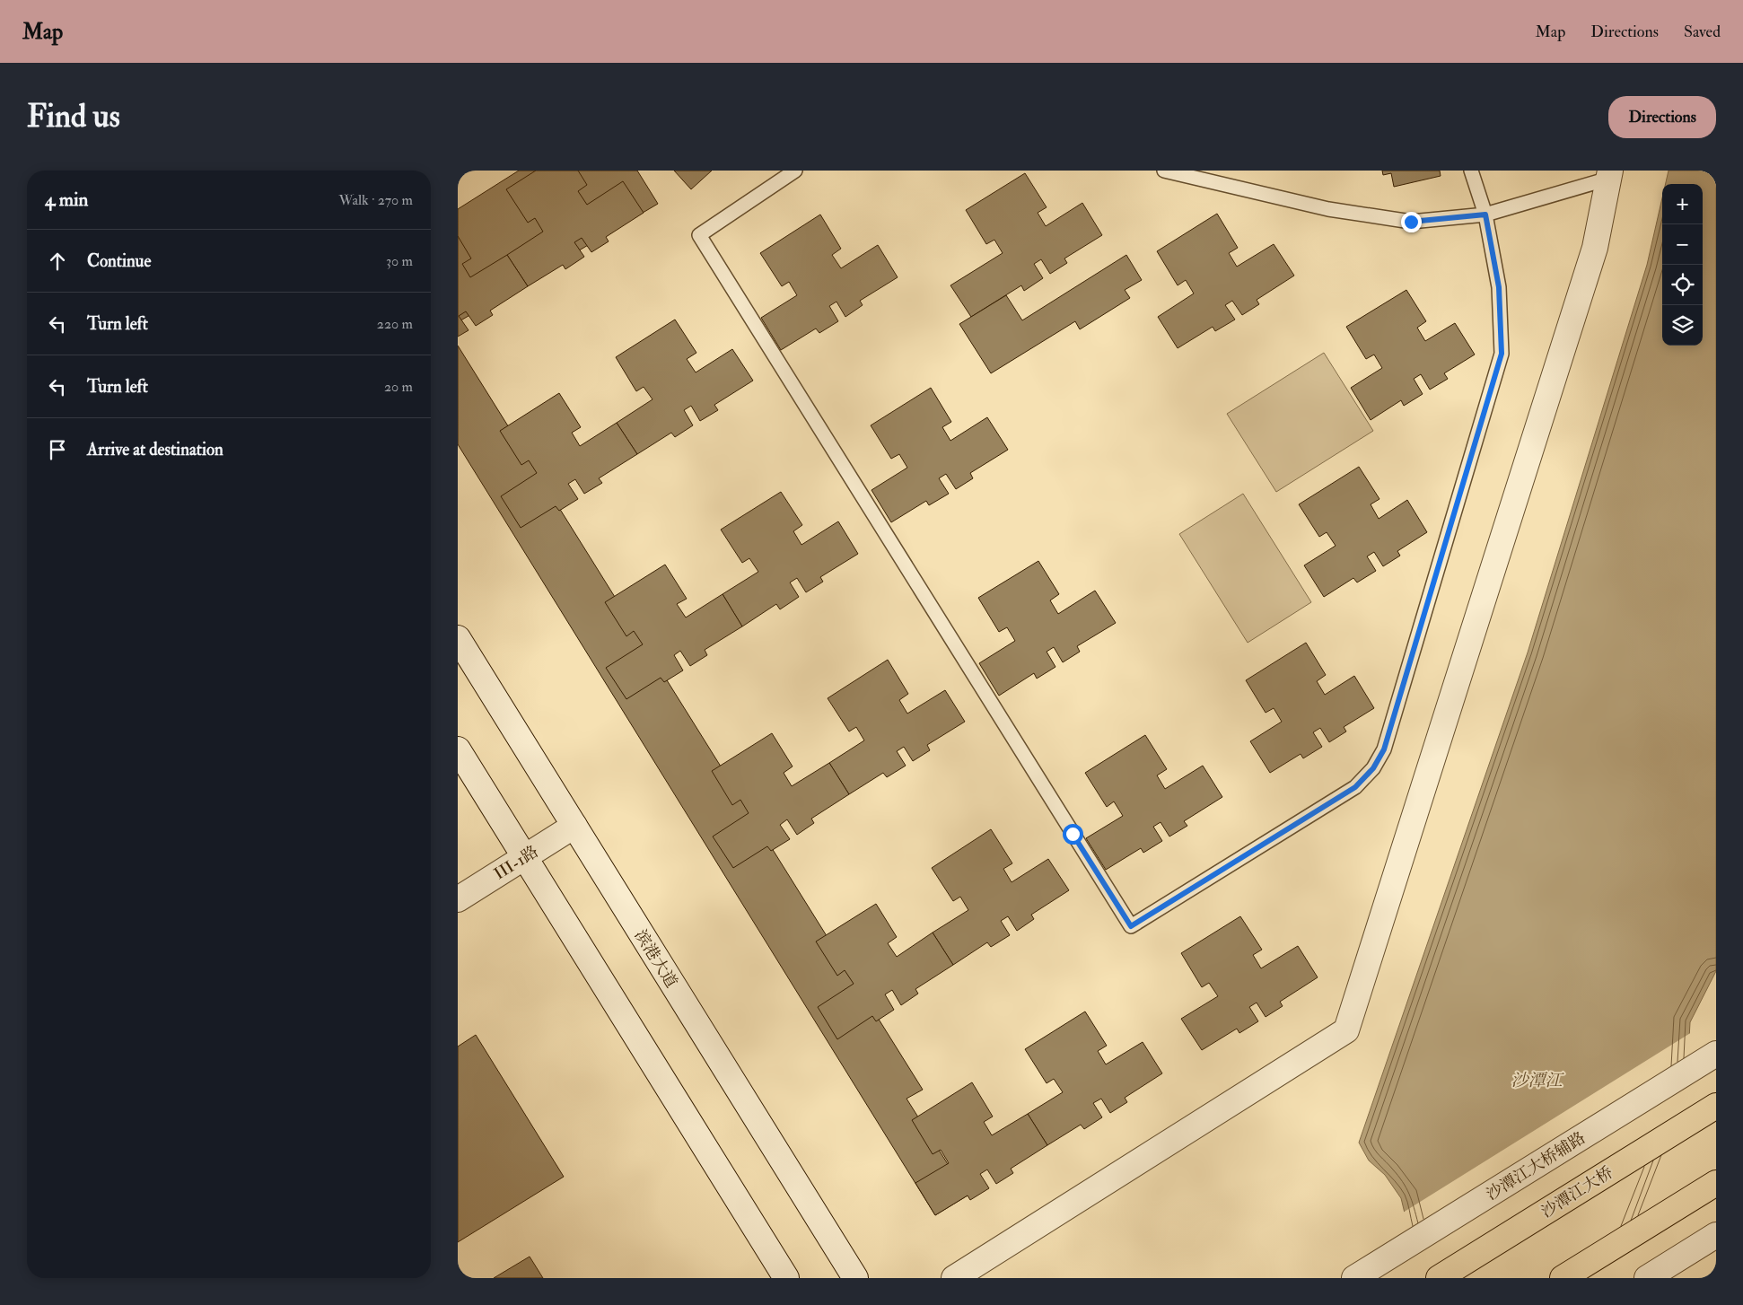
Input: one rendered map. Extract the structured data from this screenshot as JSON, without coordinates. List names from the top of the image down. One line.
{"streets":{"highway":["沙潭江大桥"],"street":["III-1路","滨港大道","沙潭江大桥辅路"]},"crossings":[["III-1路","滨港大道"]],"water":["沙潭江"],"page":{"header":"Map","nav":["Map","Directions","Saved"],"buttons":"Directions","title":"Find us","heading":["4 min","Walk · 270 m"],"map_buttons":["+","−"],"list":[["Continue","30 m"],["Turn left","220 m"],["Turn left","20 m"],"Arrive at destination"]}}
